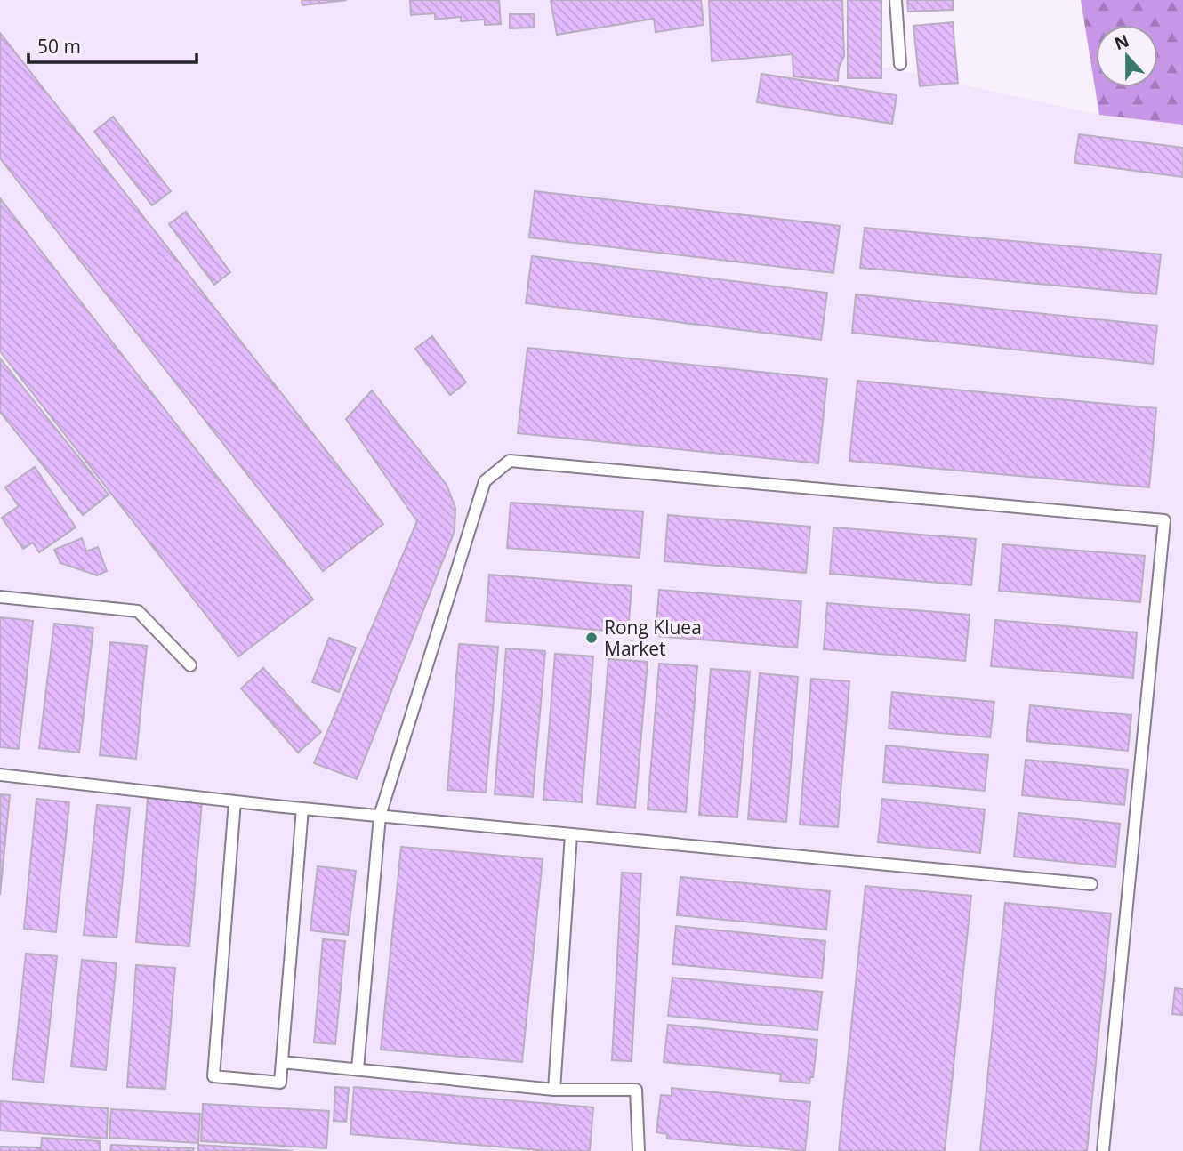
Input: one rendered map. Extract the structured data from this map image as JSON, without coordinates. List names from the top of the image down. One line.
{"places":["Rong Kluea Market"],"scale_bar":"50 m","north":"top"}
